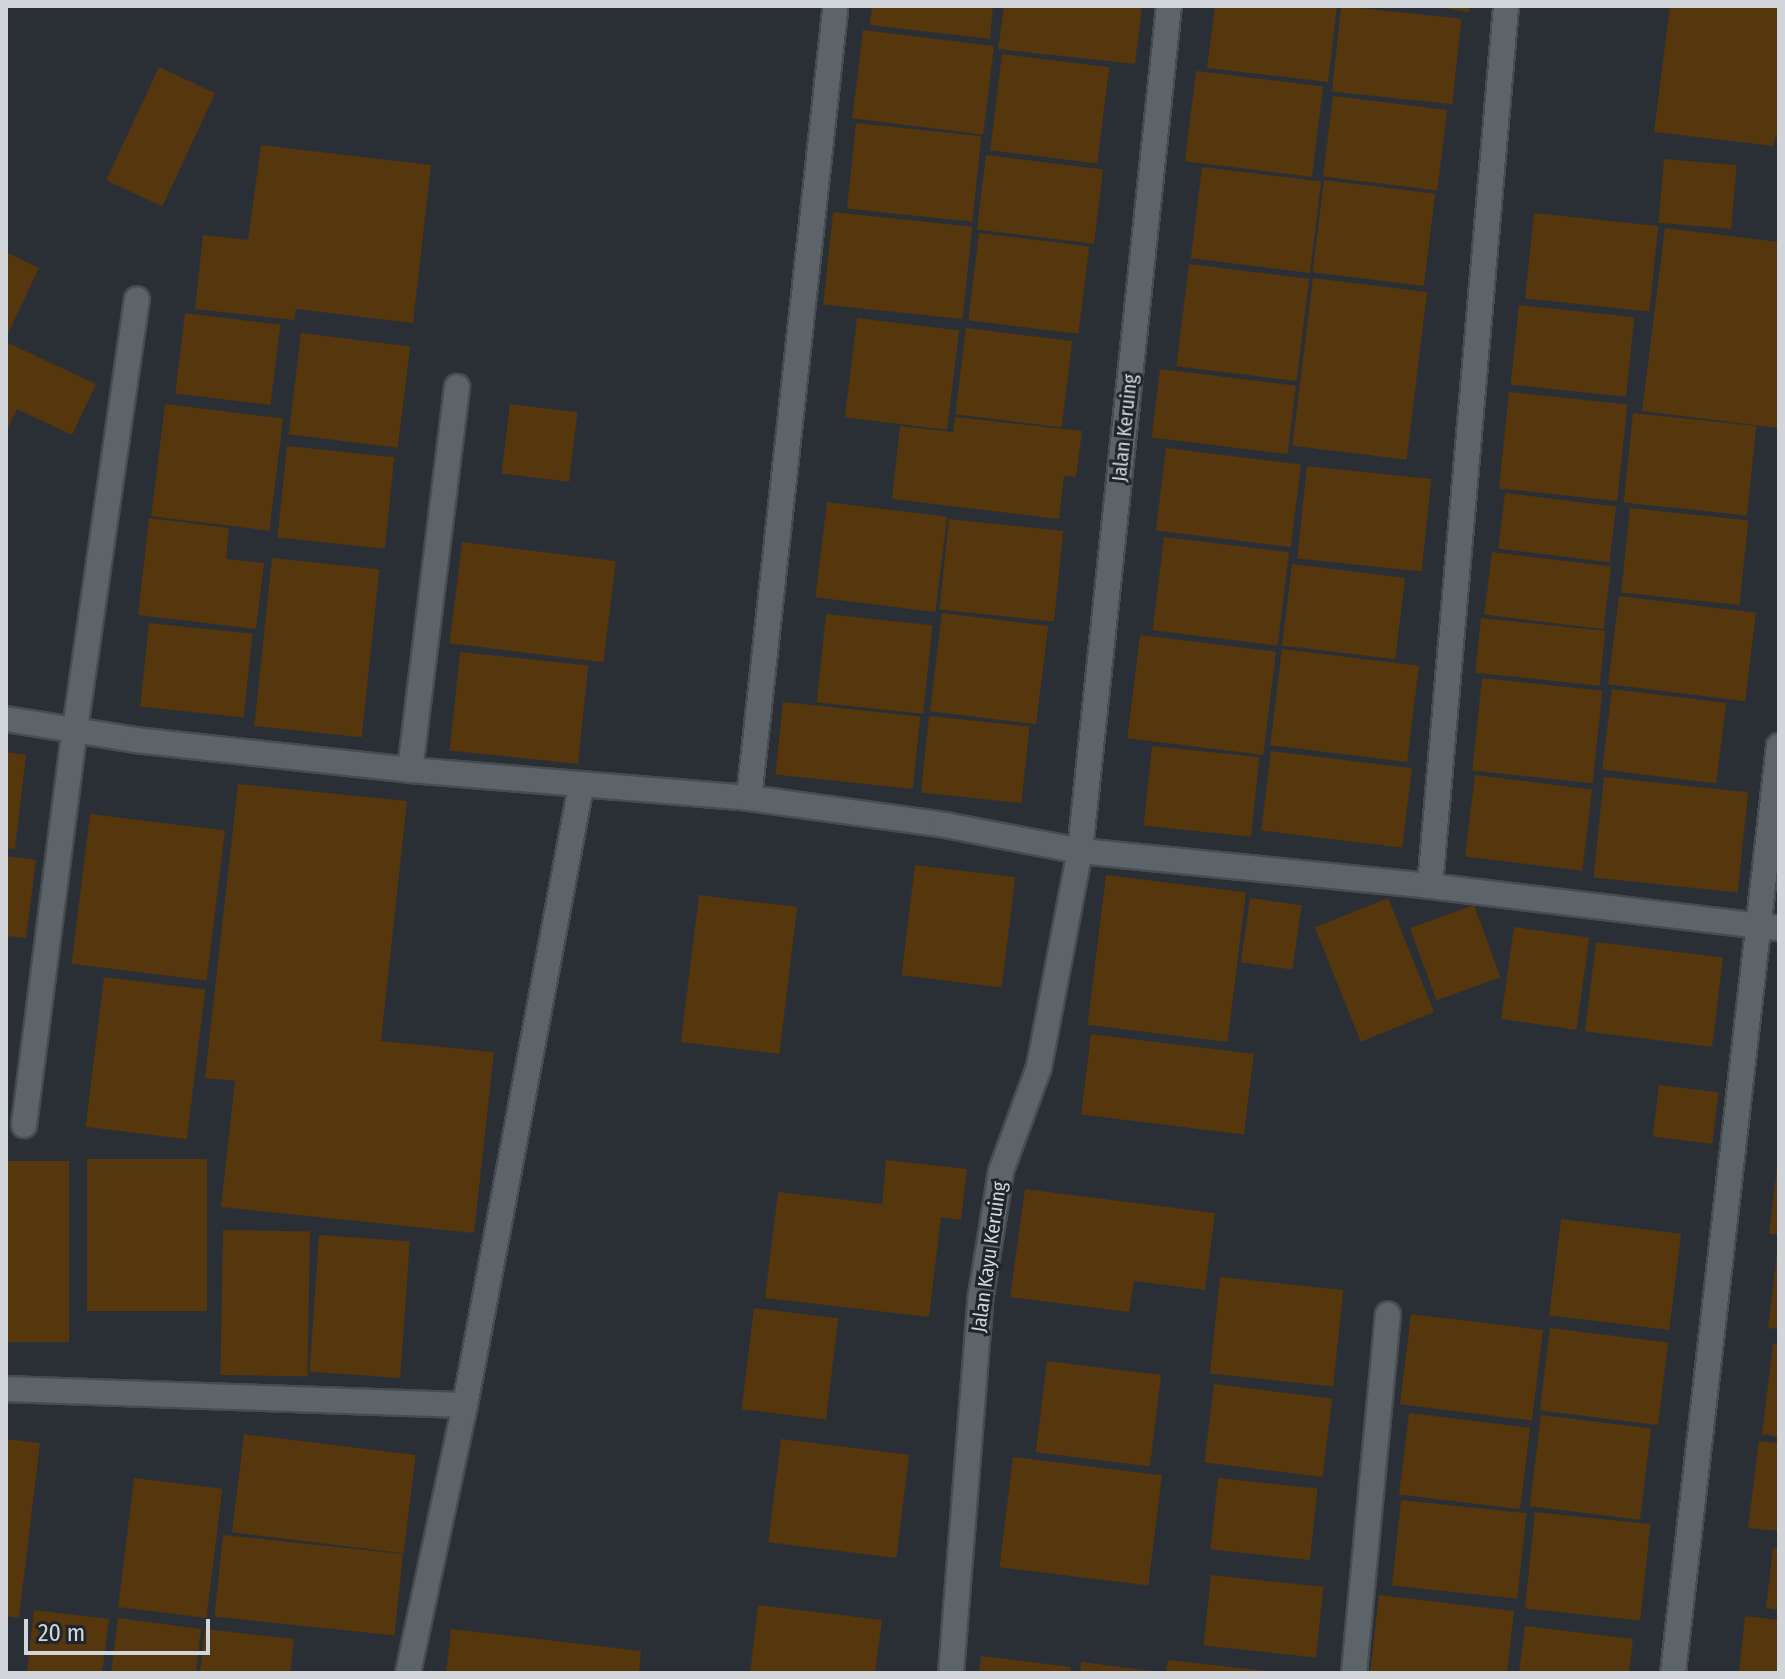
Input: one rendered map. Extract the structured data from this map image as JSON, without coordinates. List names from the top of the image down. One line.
{"streets":{"street":["Jalan Keruing","Jalan Kayu Keruing"]},"crossings":[["Jalan Keruing","Jalan Kayu Keruing"]],"scale_bar":"20 m"}
